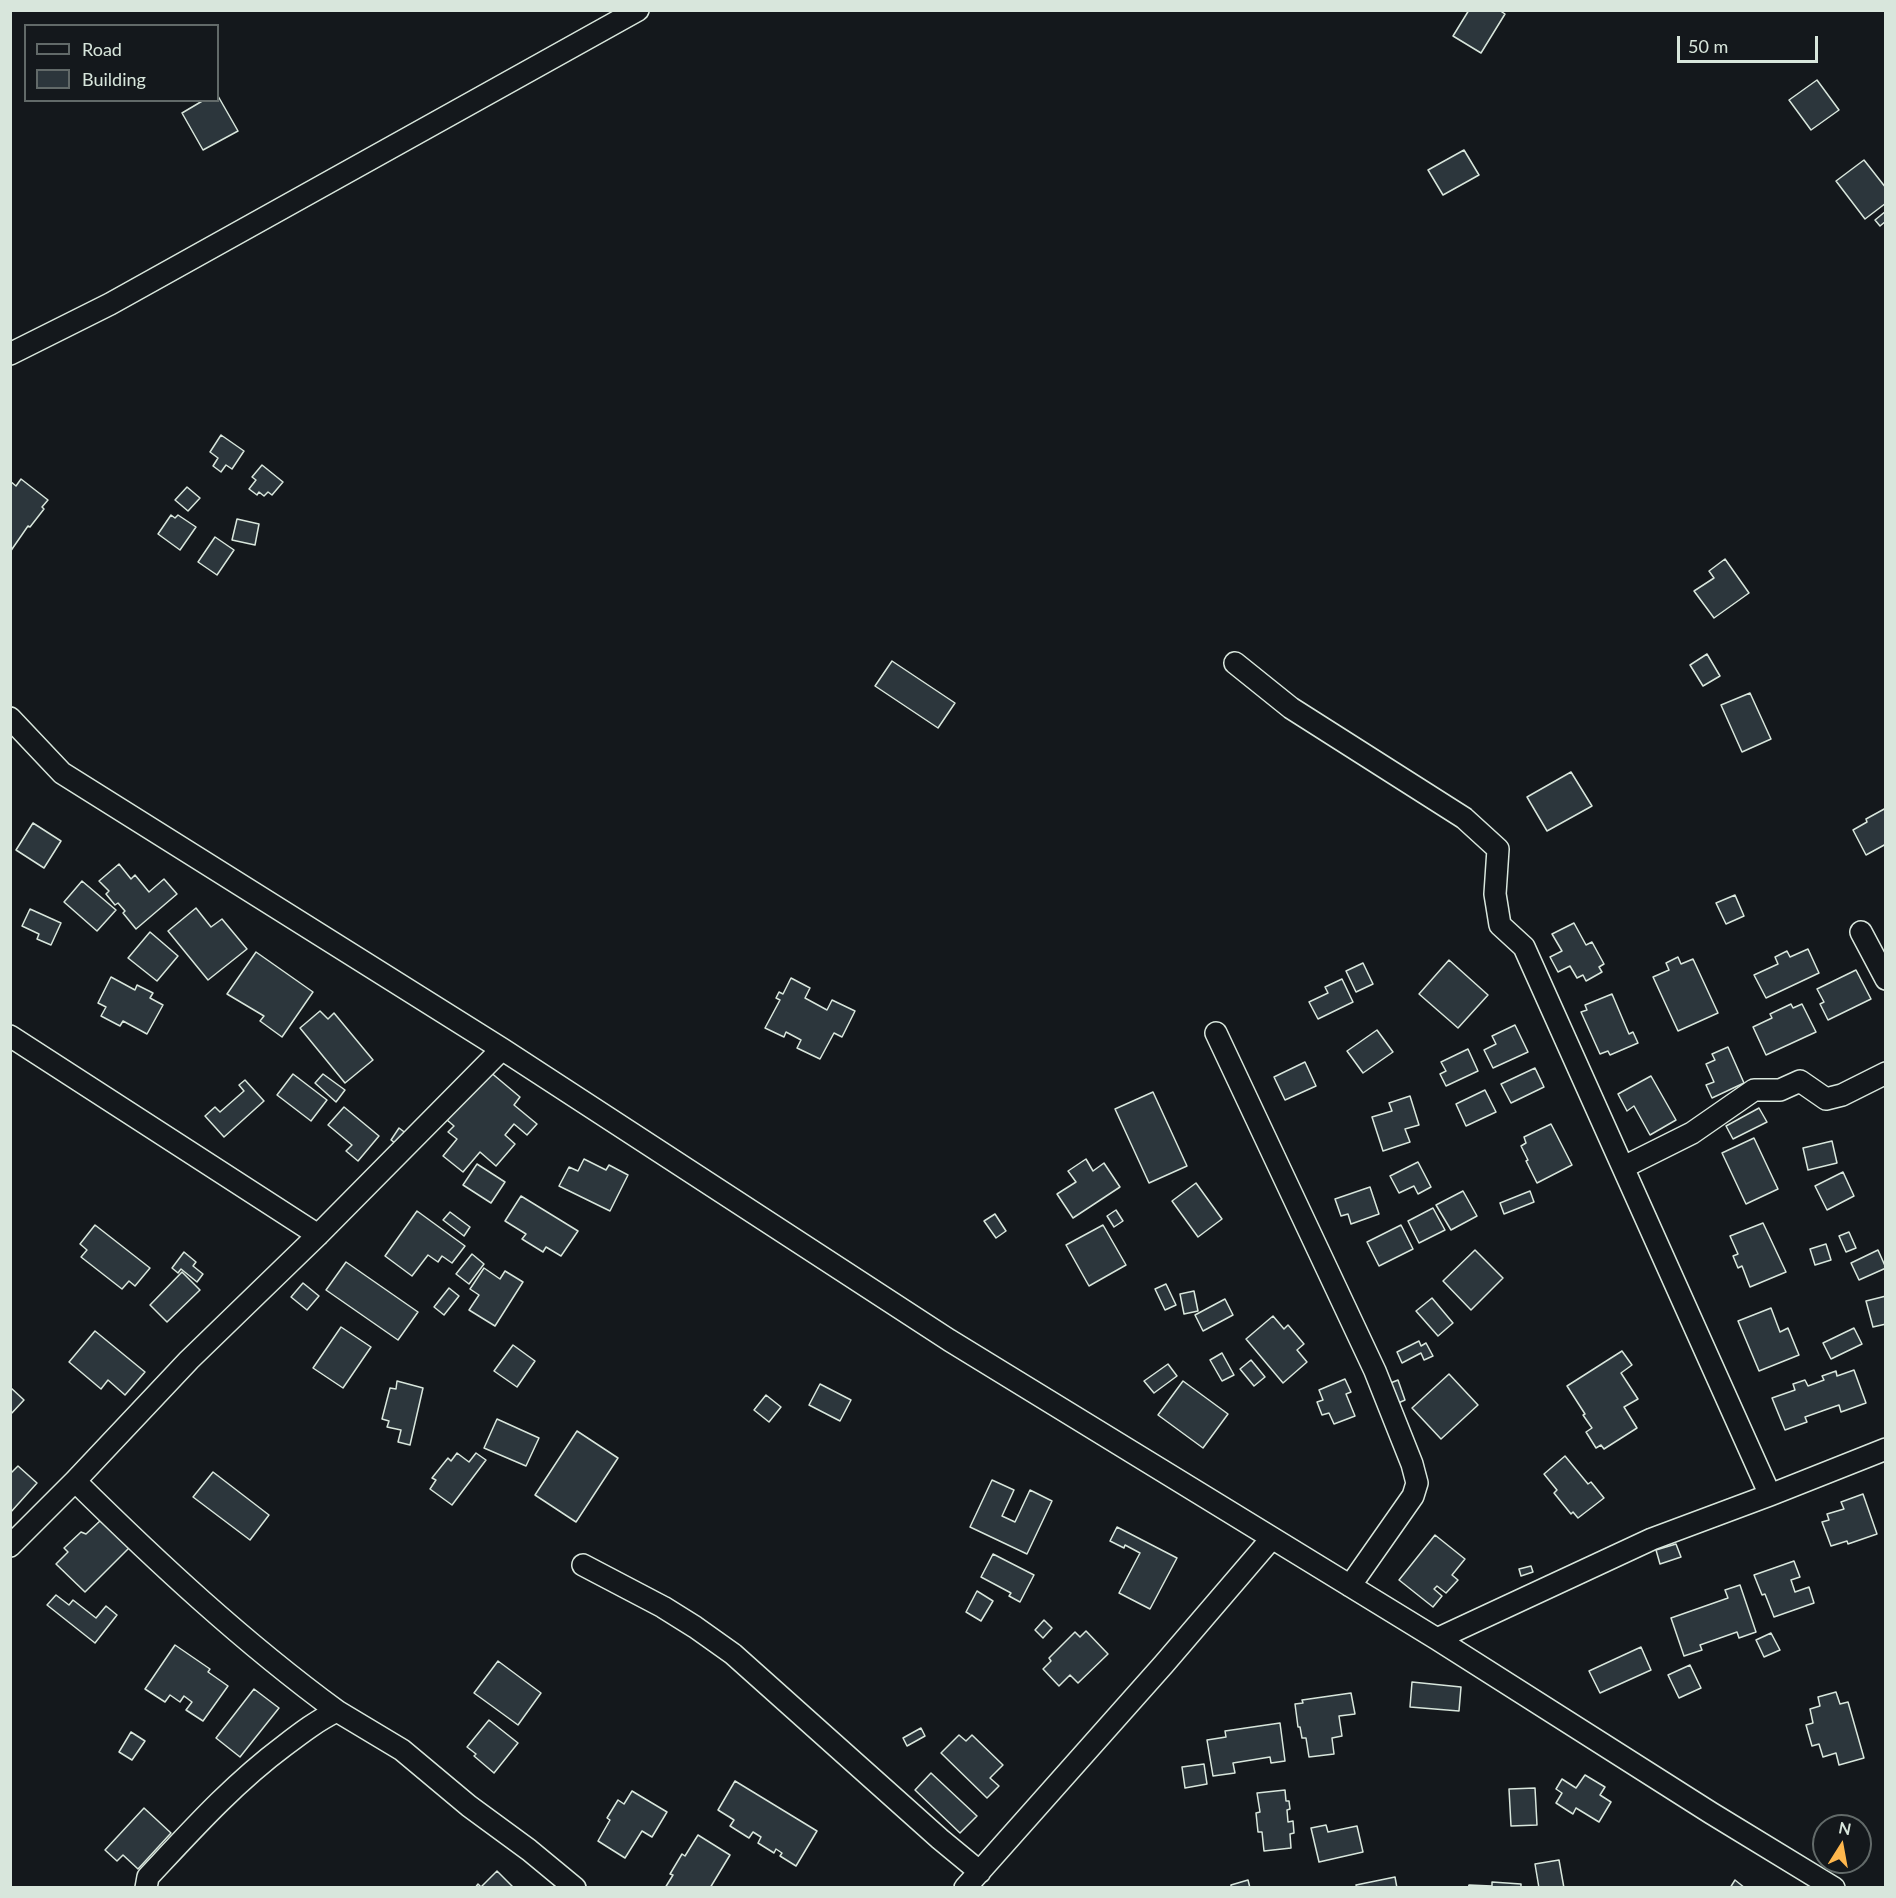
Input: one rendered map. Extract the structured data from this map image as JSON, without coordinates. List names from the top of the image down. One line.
{"legend":["Road","Building"],"scale_bar":"50 m","north":"top"}
